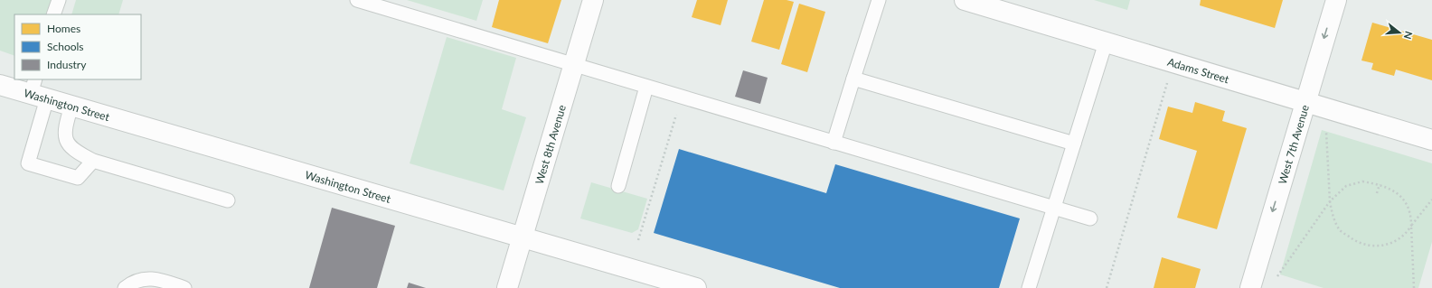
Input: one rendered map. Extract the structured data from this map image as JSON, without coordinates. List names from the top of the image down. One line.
{"streets":{"street":["Adams Street","Washington Street","West 8th Avenue","West 7th Avenue"]},"crossings":[["Adams Street","West 7th Avenue"],["Washington Street","West 8th Avenue"]],"one_way":["West 7th Avenue"],"legend":["Homes","Schools","Industry"],"north":"right"}
